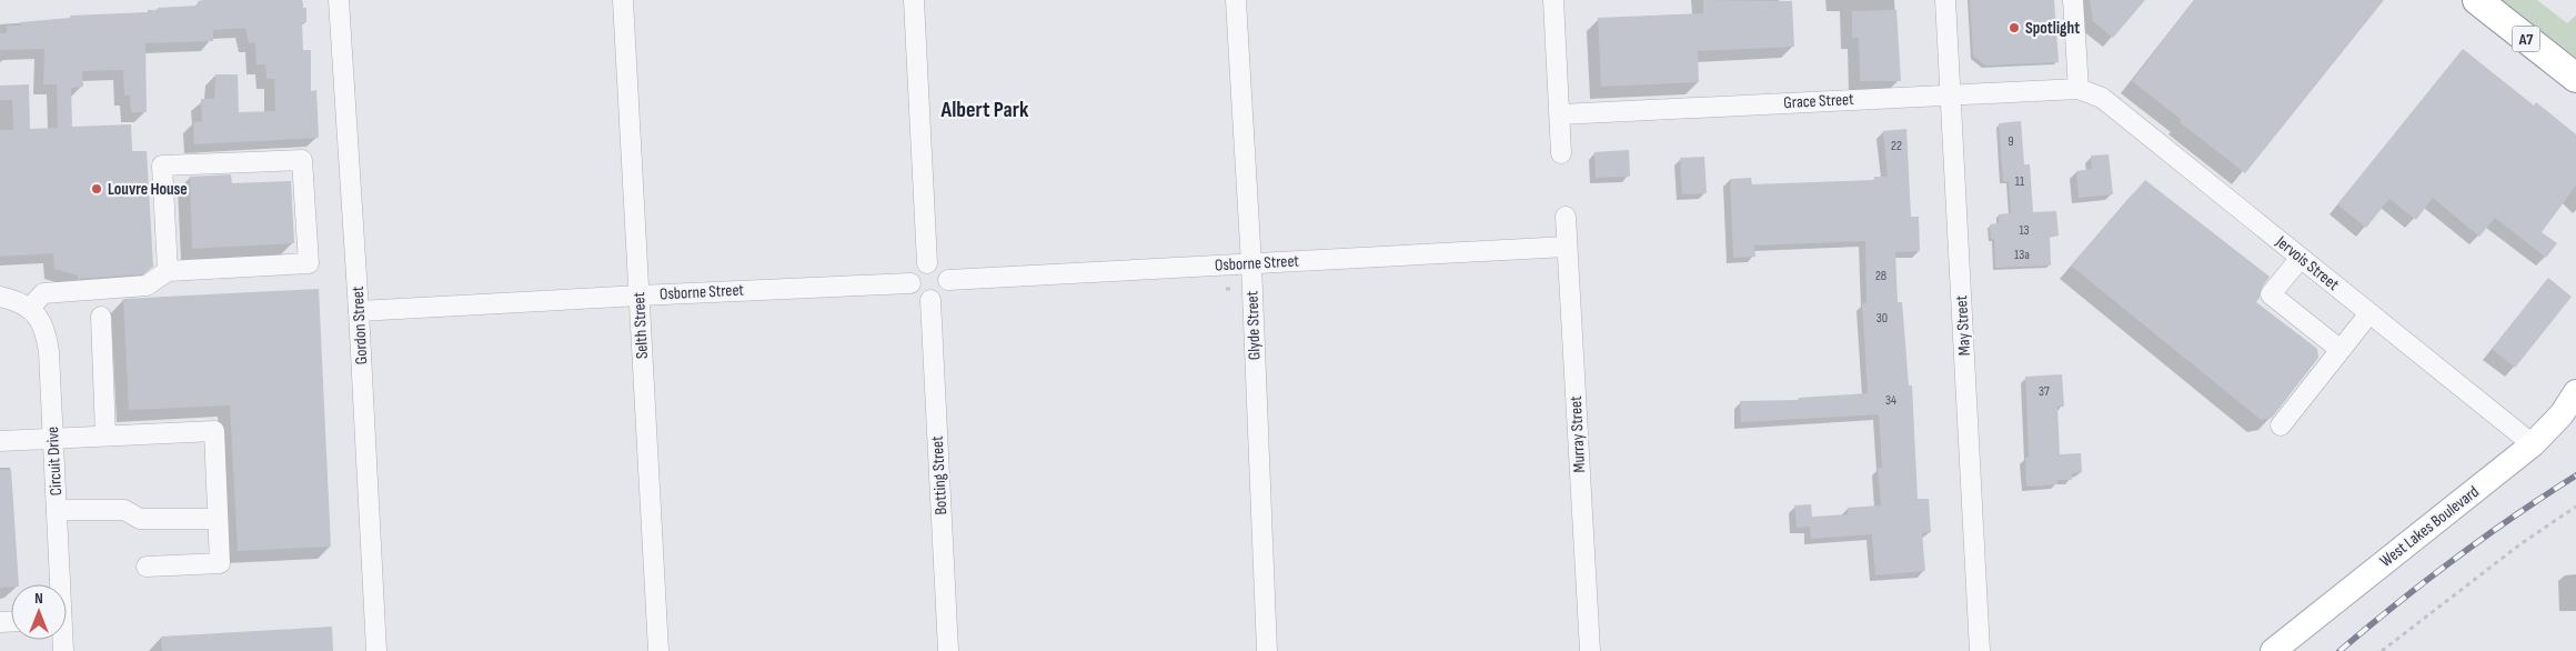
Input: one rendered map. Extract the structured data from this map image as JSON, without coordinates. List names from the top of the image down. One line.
{"streets":{"highway":["A7"],"main road":["West Lakes Boulevard"],"street":["Grace Street","Osborne Street","Jervois Street","Gordon Street","Selth Street","Glyde Street","May Street","Murray Street","Circuit Drive","Botting Street"]},"crossings":[["Grace Street","Jervois Street"],["Grace Street","May Street"],["Osborne Street","Gordon Street"],["Osborne Street","Selth Street"],["Osborne Street","Glyde Street"],["Osborne Street","Murray Street"],["Osborne Street","Botting Street"],["Jervois Street","West Lakes Boulevard"]],"districts":["Albert Park"],"places":["Spotlight","Louvre House"],"house_numbers":["9","22","11","13","13a","28","30","37","34"],"north":"top"}
